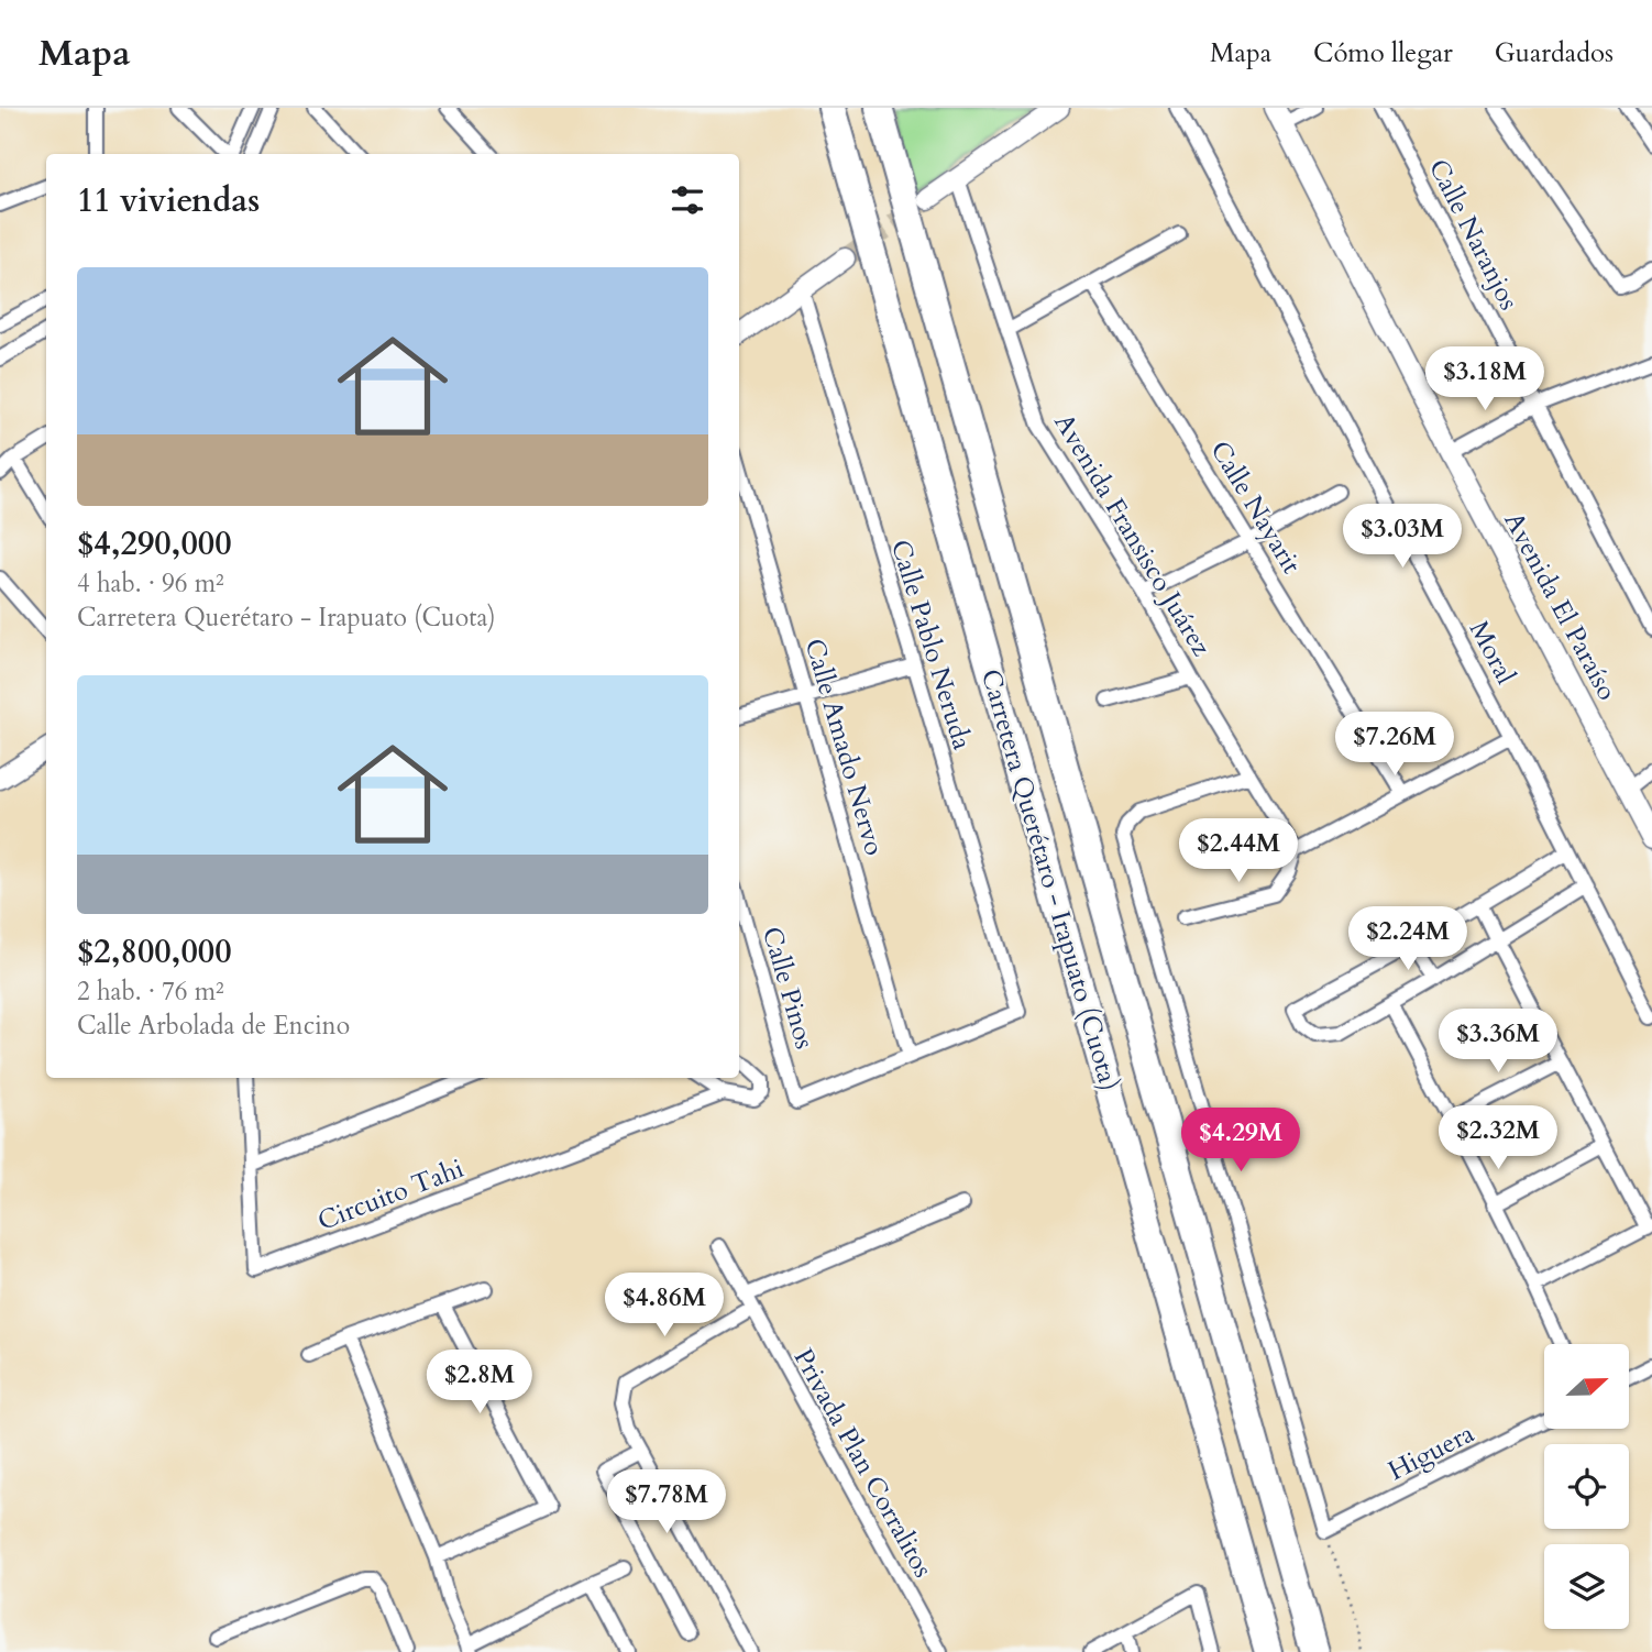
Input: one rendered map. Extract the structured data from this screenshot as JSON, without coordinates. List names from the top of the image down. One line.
{"streets":{"highway":["Carretera Querétaro - Irapuato (Cuota)"],"street":["Calle Naranjos","Calle Nayarit","Avenida Fransisco Juárez","Avenida El Paraíso","Calle Pablo Neruda","Moral","Calle Amado Nervo","Calle Pinos","Circuito Tahi","Higuera","Privada Plan Corralitos"]},"crossings":[["Calle Pablo Neruda","Calle Amado Nervo"],["Calle Pablo Neruda","Calle Pinos"],["Calle Amado Nervo","Calle Pinos"]],"north":"right","page":{"header":"Mapa","nav":["Mapa","Cómo llegar","Guardados"],"heading":"11 viviendas","list":[{"name":"$4,290,000","note":"4 hab. · 96 m² · Carretera Querétaro - Irapuato (Cuota)"},{"name":"$2,800,000","note":"2 hab. · 76 m² · Calle Arbolada de Encino"}],"price":["$3.18M","$3.03M","$7.26M","$2.44M","$2.24M","$3.36M","$2.32M","$4.29M","$4.86M","$2.8M","$7.78M"]}}
